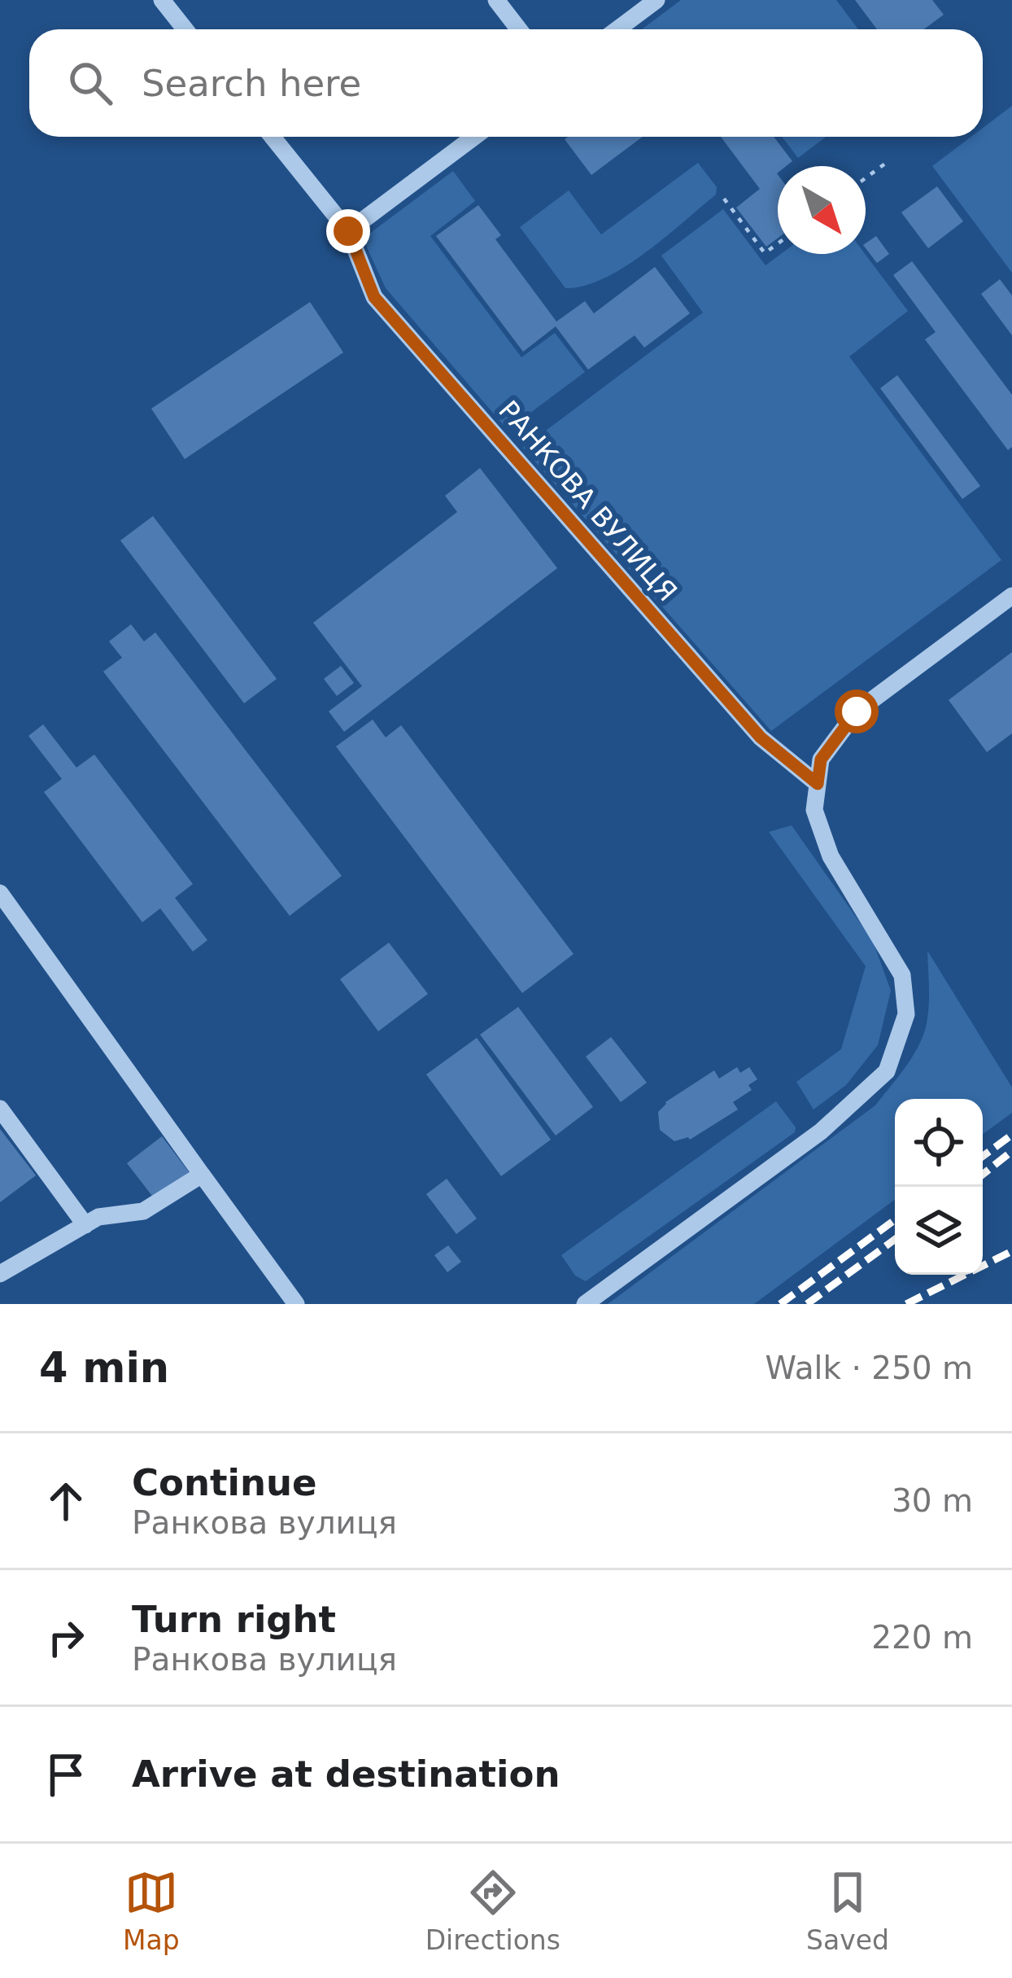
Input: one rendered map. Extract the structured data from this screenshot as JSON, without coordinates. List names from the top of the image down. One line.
{"streets":{"street":["РАНКОВА ВУЛИЦЯ"]},"north":"bottom right","page":{"search":"Search here","heading":["4 min","Walk · 250 m"],"list":[["Continue","Ранкова вулиця","30 m"],["Turn right","Ранкова вулиця","220 m"],"Arrive at destination"],"nav":["Map","Directions","Saved"]}}
